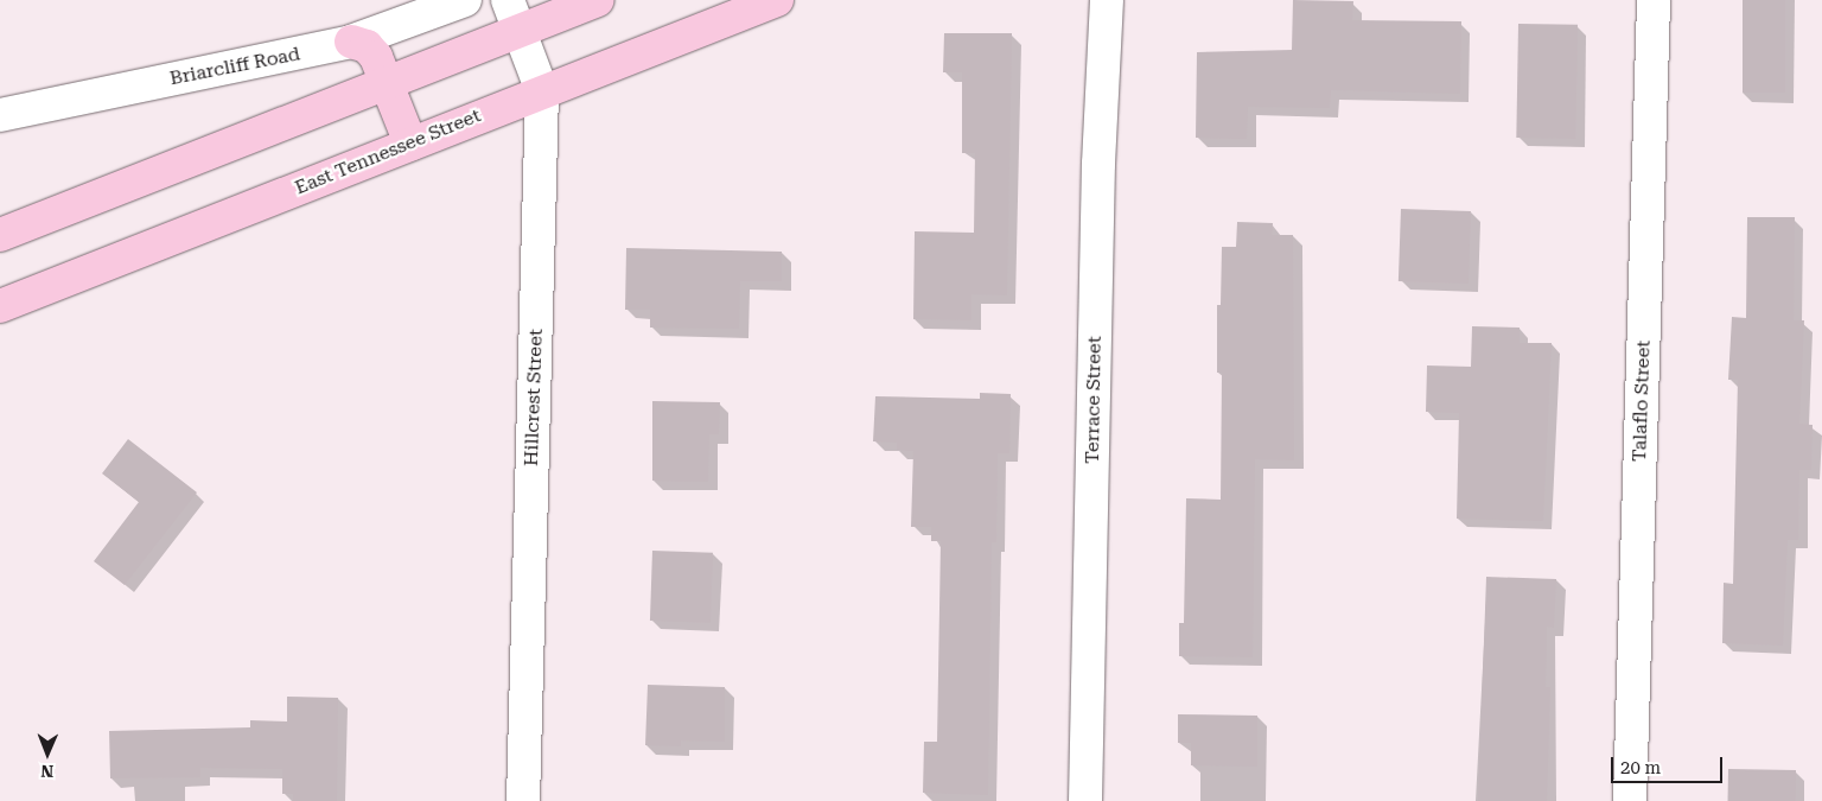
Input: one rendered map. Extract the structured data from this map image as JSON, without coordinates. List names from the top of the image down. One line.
{"streets":{"main road":["East Tennessee Street"],"street":["Briarcliff Road","Hillcrest Street","Terrace Street","Talaflo Street"]},"crossings":[["East Tennessee Street","Hillcrest Street"]],"scale_bar":"20 m","north":"bottom"}
